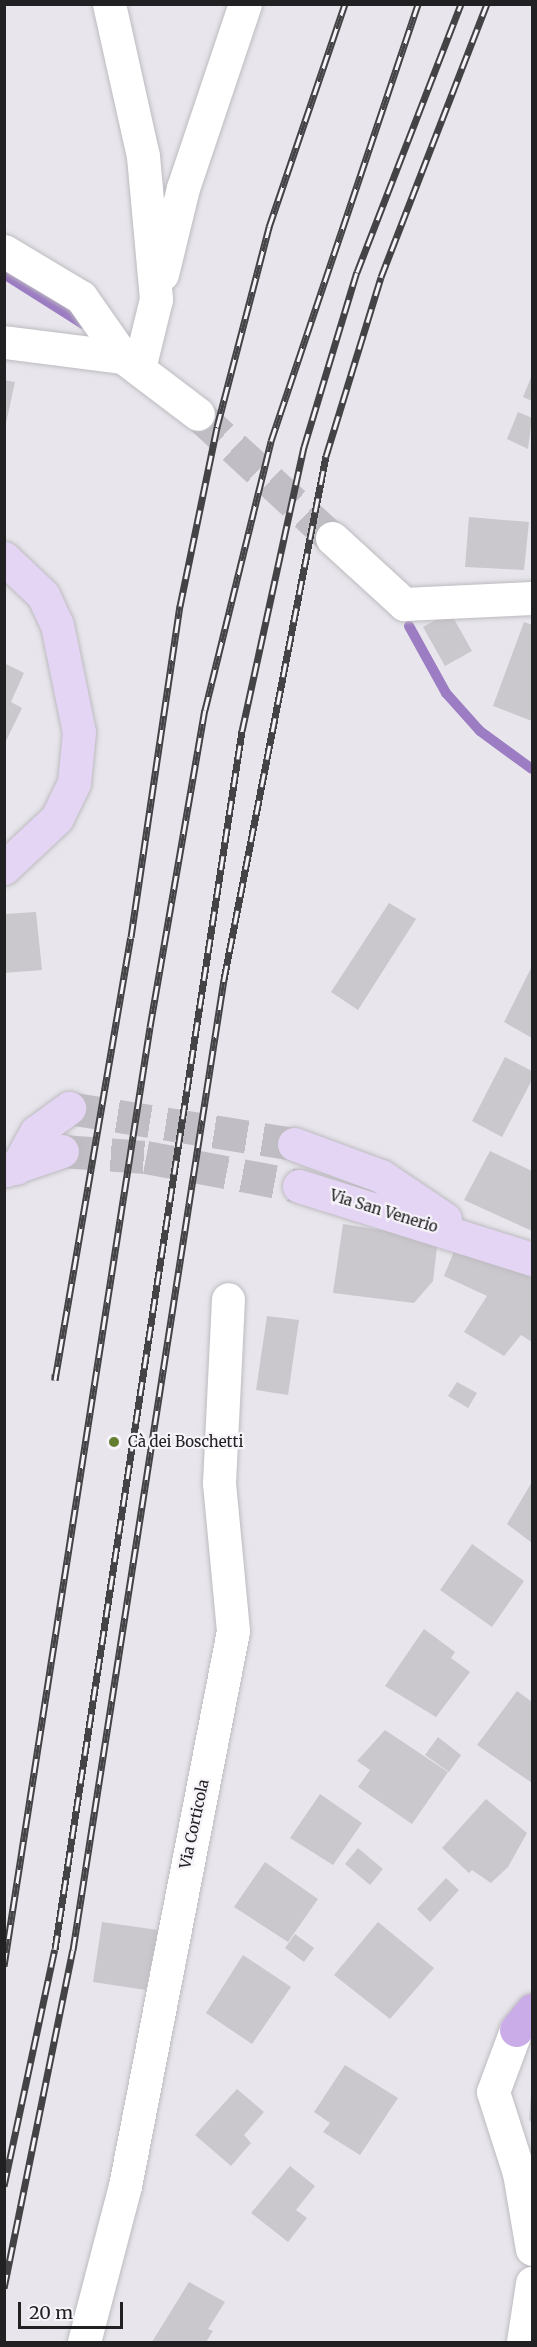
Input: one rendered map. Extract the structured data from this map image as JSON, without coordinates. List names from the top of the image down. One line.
{"streets":{"street":["Via San Venerio","Via Corticola"]},"places":["Cà dei Boschetti"],"scale_bar":"20 m"}
